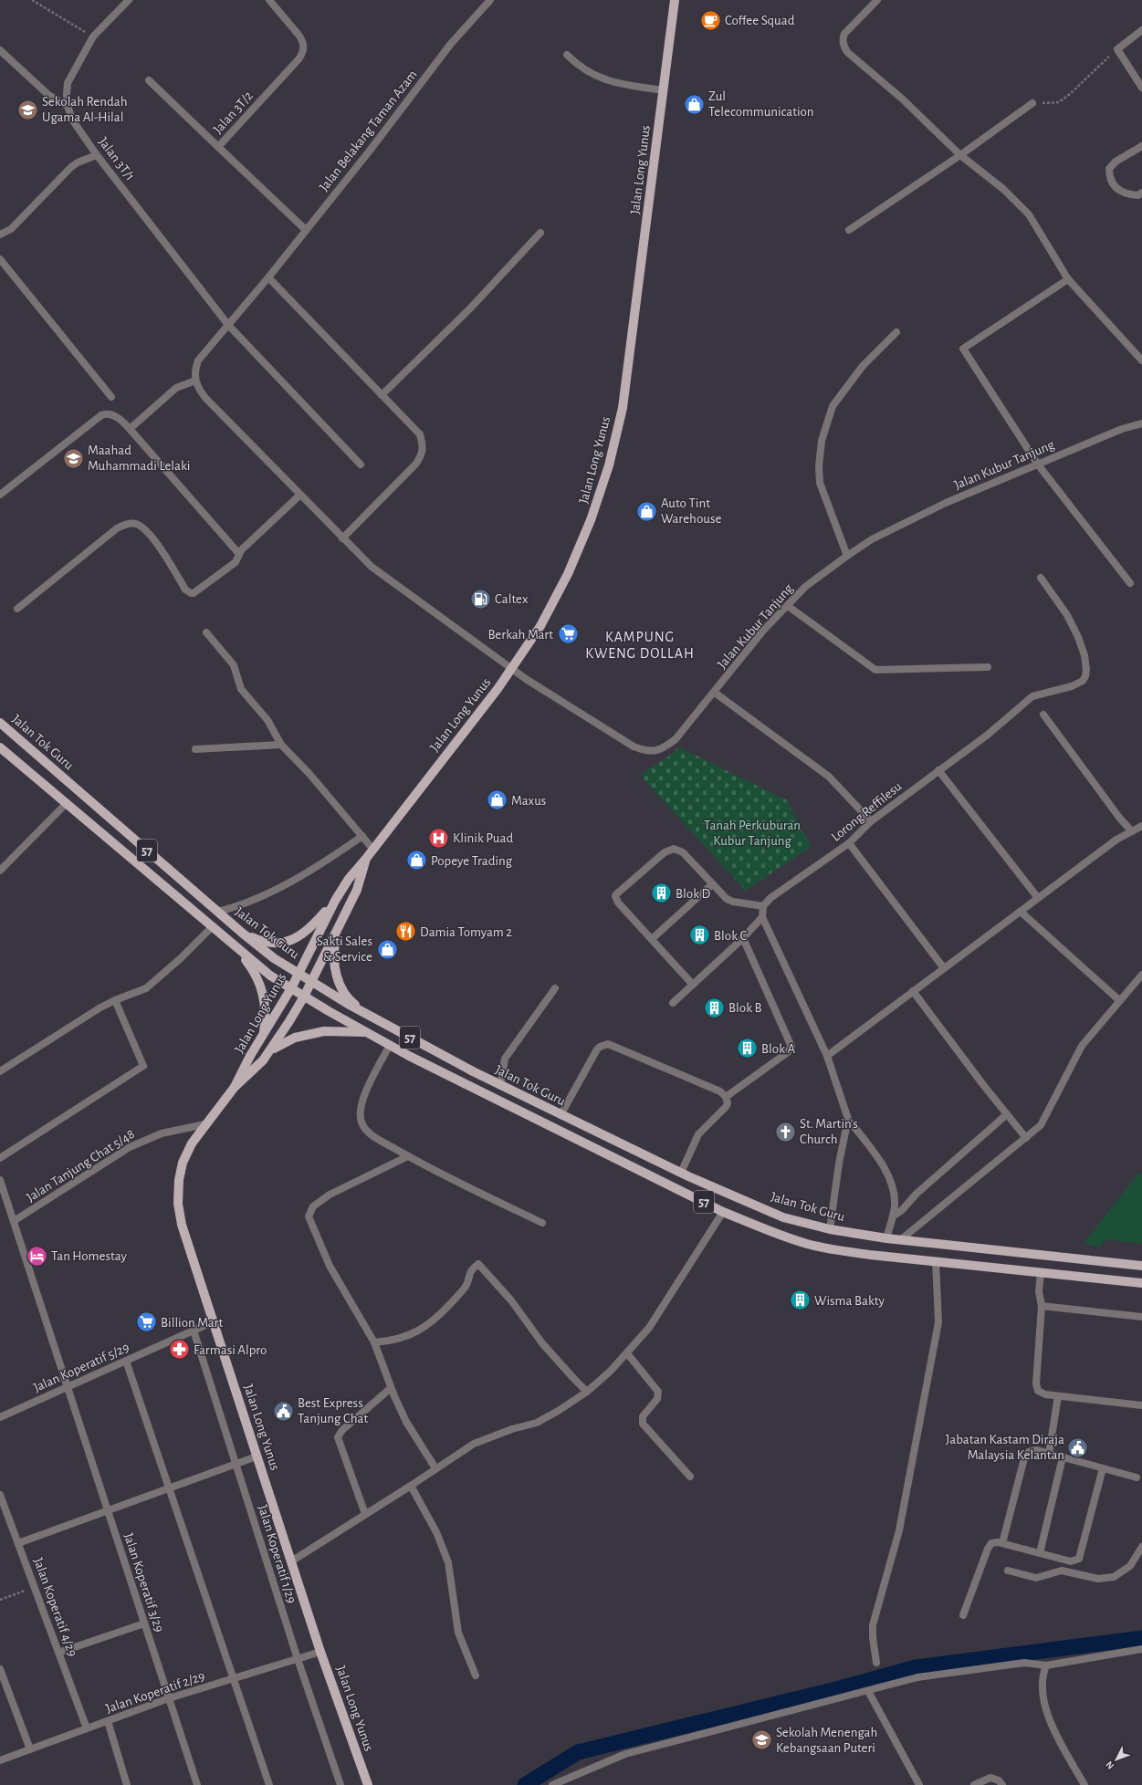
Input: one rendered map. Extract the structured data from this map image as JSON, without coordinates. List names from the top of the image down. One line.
{"streets":{"main road":["Jalan Long Yunus","Jalan Tok Guru","57"],"street":["Jalan 3T/2","Jalan Belakang Taman Azam","Jalan 3T/1","Jalan Kubur Tanjung","Lorong Reffilesu","Jalan Tanjung Chat 5/48","Jalan Koperatif 5/29","Jalan Koperatif 1/29","Jalan Koperatif 3/29","Jalan Koperatif 4/29","Jalan Koperatif 2/29"]},"crossings":[["Jalan 3T/2","Jalan Belakang Taman Azam"],["Jalan Belakang Taman Azam","Jalan 3T/1"],["Jalan Belakang Taman Azam","Jalan Kubur Tanjung"],["Jalan Long Yunus","Jalan Kubur Tanjung"],["Jalan Long Yunus","Jalan Tok Guru"],["Jalan Long Yunus","Jalan Tanjung Chat 5/48"],["Jalan Long Yunus","Jalan Koperatif 5/29"],["Jalan Long Yunus","Jalan Koperatif 2/29"],["Jalan Tanjung Chat 5/48","Jalan Koperatif 3/29"],["Jalan Koperatif 5/29","Jalan Koperatif 1/29"],["Jalan Koperatif 5/29","Jalan Koperatif 3/29"],["Jalan Koperatif 1/29","Jalan Koperatif 2/29"],["Jalan Koperatif 3/29","Jalan Koperatif 2/29"],["Jalan Koperatif 4/29","Jalan Koperatif 2/29"]],"districts":["KAMPUNG KWENG DOLLAH"],"parks":["Tanah Perkuburan Kubur Tanjung"],"places":{"cafe":["Coffee Squad"],"shop":["Zul Telecommunication","Auto Tint Warehouse","Maxus","Popeye Trading","Sakti Sales & Service"],"school or university":["Sekolah Rendah Ugama Al-Hilal","Maahad Muhammadi Lelaki","Sekolah Menengah Kebangsaan Puteri"],"fuel station":["Caltex"],"supermarket":["Berkah Mart","Billion Mart"],"hospital":["Klinik Puad"],"building":["Blok D","Blok C","Blok B","Blok A","Wisma Bakty"],"restaurant":["Damia Tomyam 2"],"church":["St. Martin's Church"],"hotel":["Tan Homestay"],"pharmacy":["Farmasi Alpro"],"public building":["Best Express Tanjung Chat","Jabatan Kastam Diraja Malaysia Kelantan"]},"north":"bottom left"}
